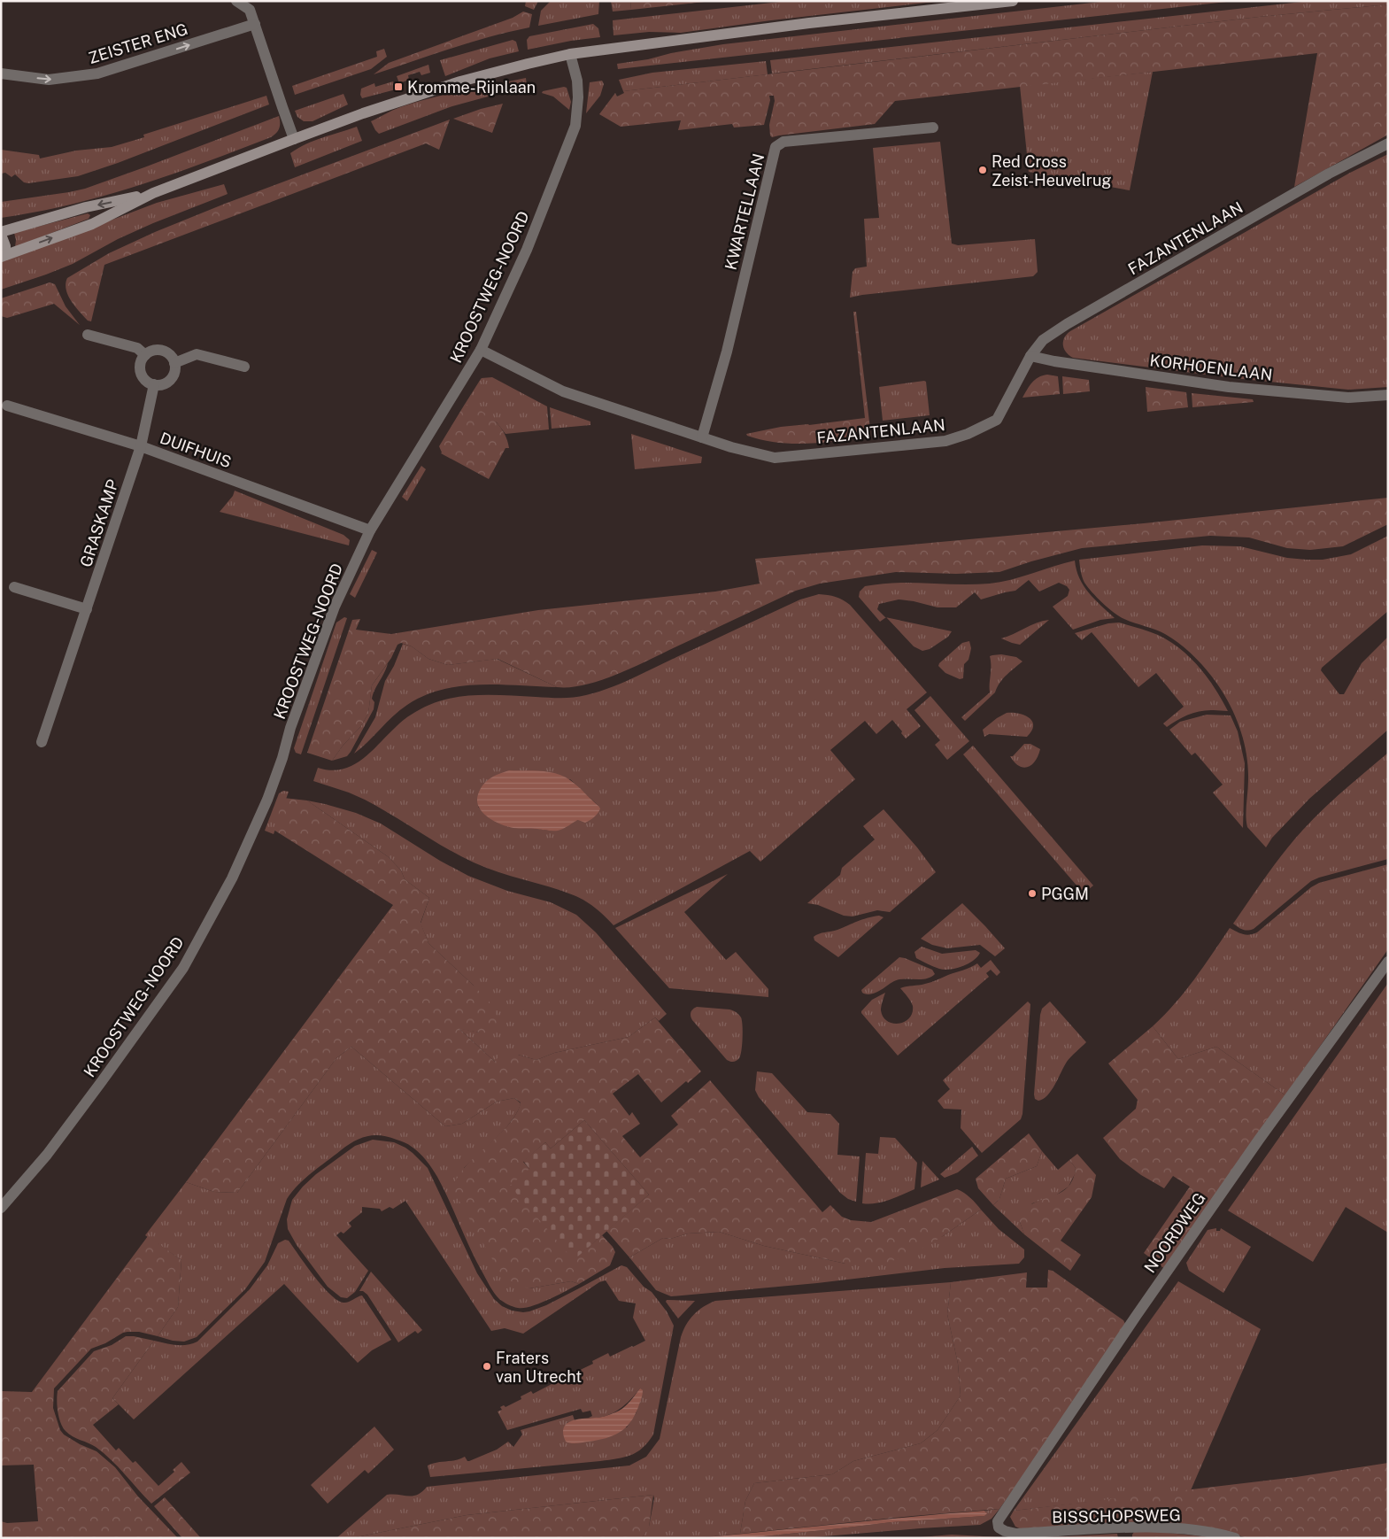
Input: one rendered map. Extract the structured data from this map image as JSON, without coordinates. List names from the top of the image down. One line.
{"streets":{"street":["ZEISTER ENG","KWARTELLAAN","FAZANTENLAAN","KROOSTWEG-NOORD","KORHOENLAAN","DUIFHUIS","GRASKAMP","NOORDWEG","BISSCHOPSWEG"]},"crossings":[["KWARTELLAAN","FAZANTENLAAN"],["FAZANTENLAAN","KROOSTWEG-NOORD"],["FAZANTENLAAN","KORHOENLAAN"],["KROOSTWEG-NOORD","DUIFHUIS"],["DUIFHUIS","GRASKAMP"],["NOORDWEG","BISSCHOPSWEG"]],"one_way":["ZEISTER ENG"],"places":{"transit":["Kromme-Rijnlaan"],"other":["Red Cross Zeist-Heuvelrug","PGGM","Fraters van Utrecht"]}}
